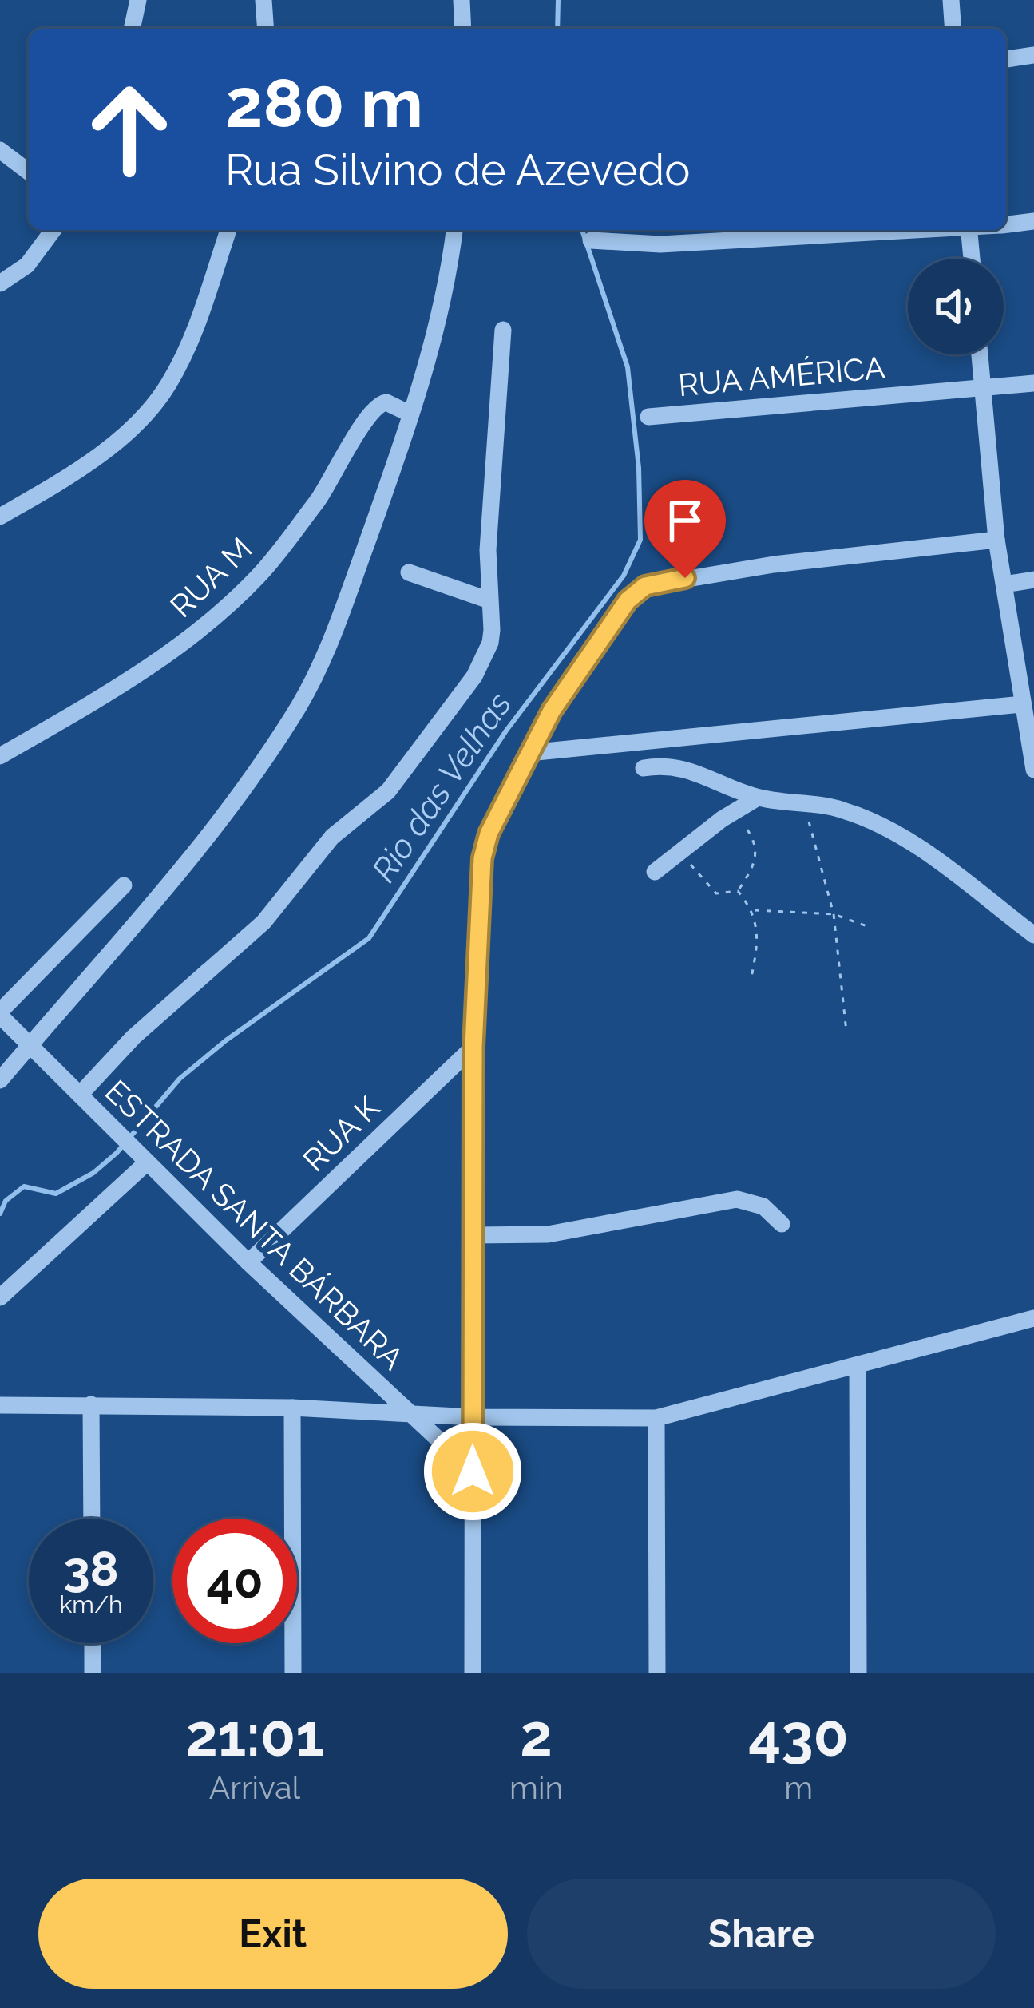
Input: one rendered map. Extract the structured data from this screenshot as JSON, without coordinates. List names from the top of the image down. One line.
{"streets":{"street":["RUA AMÉRICA","RUA M","RUA K","ESTRADA SANTA BÁRBARA"]},"crossings":[["RUA K","ESTRADA SANTA BÁRBARA"]],"water":["Rio das Velhas"],"page":{"turn":["280 m","Rua Silvino de Azevedo"],"speed":"38 km/h","limit":"40","eta":["21:01","Arrival","2","min","430","m"],"buttons":["Exit","Share"]}}
